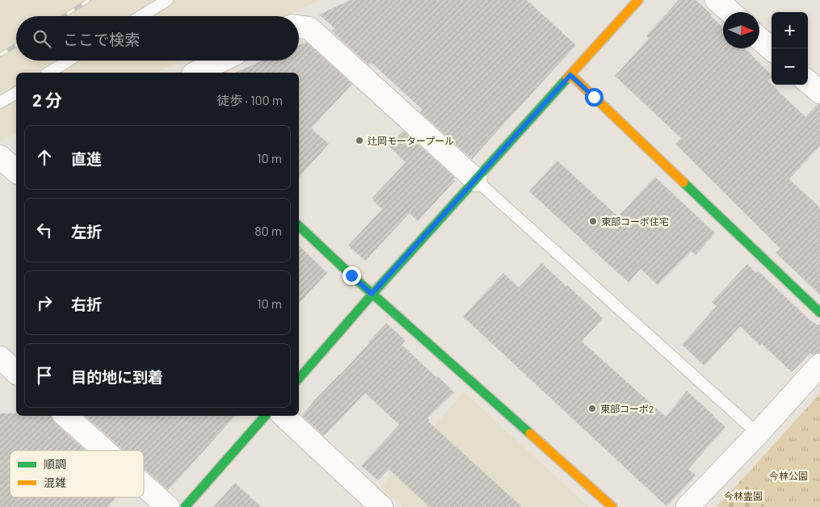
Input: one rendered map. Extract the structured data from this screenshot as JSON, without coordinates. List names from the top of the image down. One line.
{"parks":["今林公園","今林霊園"],"places":["辻岡モータープール","東部コーポ住宅","東部コーポ2"],"legend":["順調","混雑"],"north":"right","page":{"map_buttons":["+","−"],"search":"ここで検索","heading":["2 分","徒歩 · 100 m"],"list":[["直進","10 m"],["左折","80 m"],["右折","10 m"],"目的地に到着"]}}
